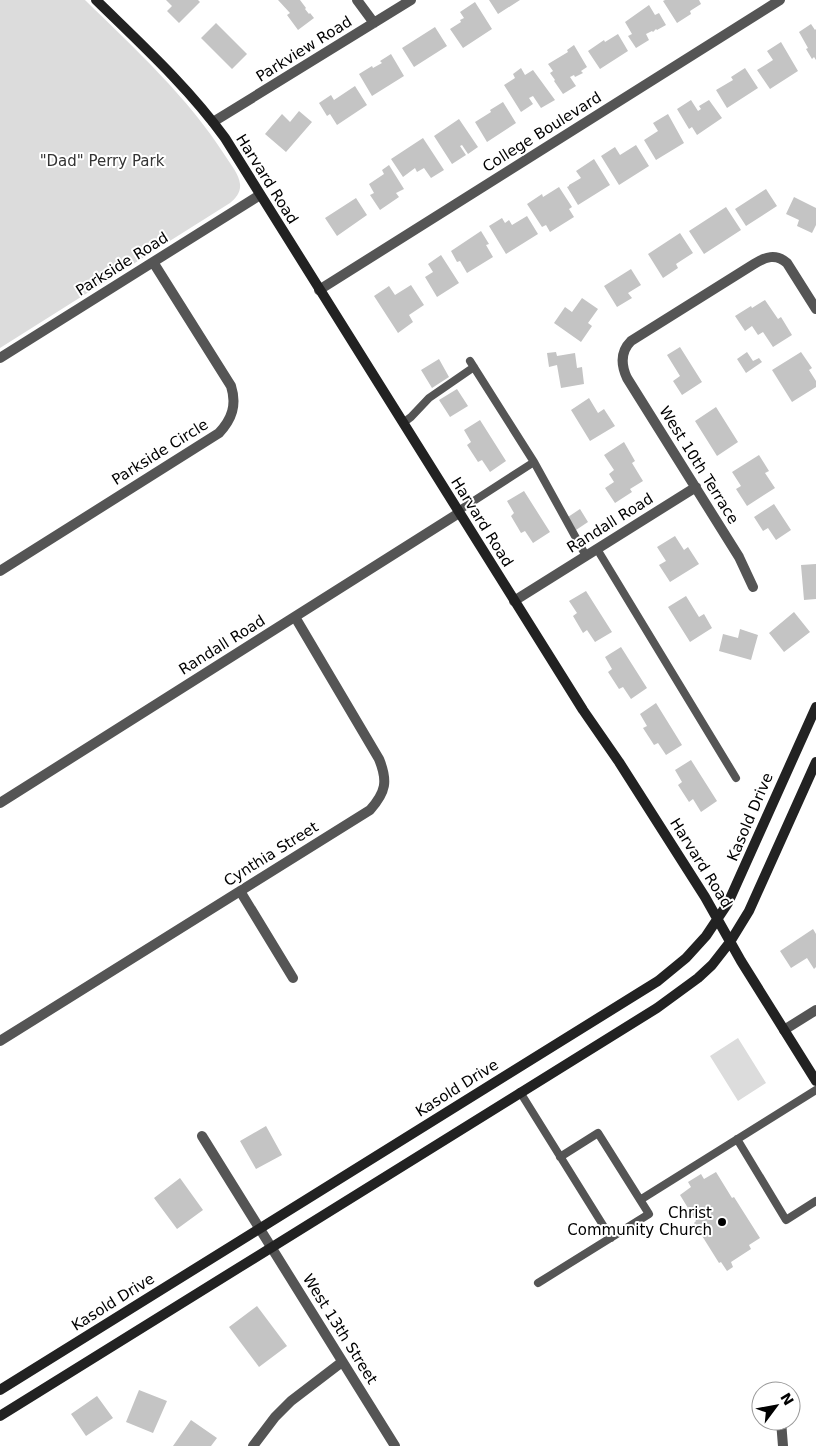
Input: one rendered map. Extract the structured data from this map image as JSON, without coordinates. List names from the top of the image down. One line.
{"streets":{"main road":["Harvard Road","Kasold Drive"],"street":["Parkview Road","College Boulevard","Parkside Road","Parkside Circle","West 10th Terrace","Randall Road","Cynthia Street","West 13th Street"]},"crossings":[["Parkview Road","Harvard Road"],["College Boulevard","Harvard Road"],["Harvard Road","Parkside Road"],["Harvard Road","Randall Road"],["Harvard Road","Kasold Drive"],["Parkside Road","Parkside Circle"],["West 10th Terrace","Randall Road"],["Randall Road","Cynthia Street"],["Kasold Drive","West 13th Street"]],"parks":["\"Dad\" Perry Park"],"places":["Christ Community Church"],"north":"top right"}
